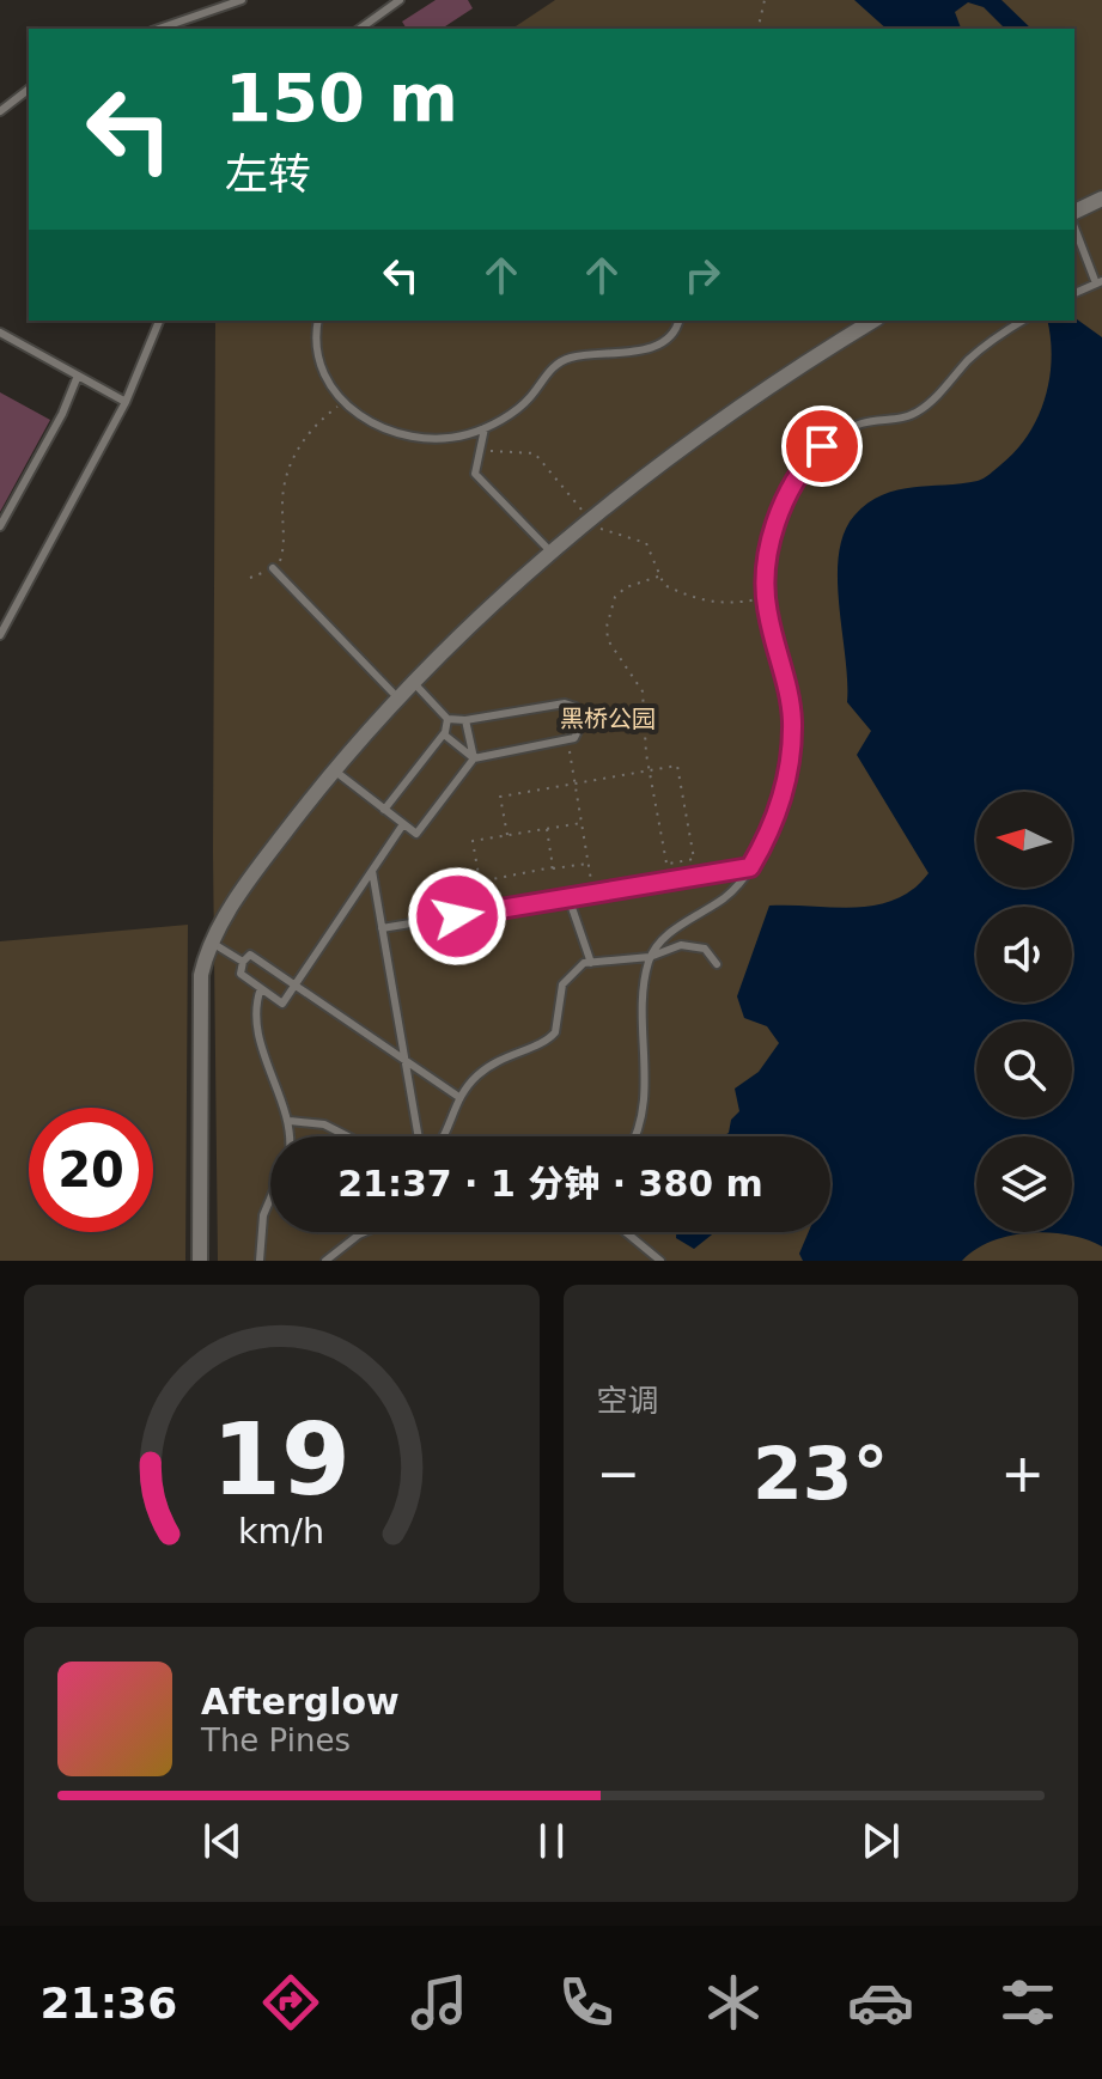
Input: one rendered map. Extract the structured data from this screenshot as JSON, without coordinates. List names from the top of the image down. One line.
{"parks":["黑桥公园"],"north":"left","page":{"turn":["150 m","左转"],"limit":"20","trip":"21:37 · 1 分钟 · 380 m","tile":"空调","heat":["−","23°","+"],"song":["Afterglow","The Pines"],"tabs":"21:36","gauge":["19","km/h"]}}
